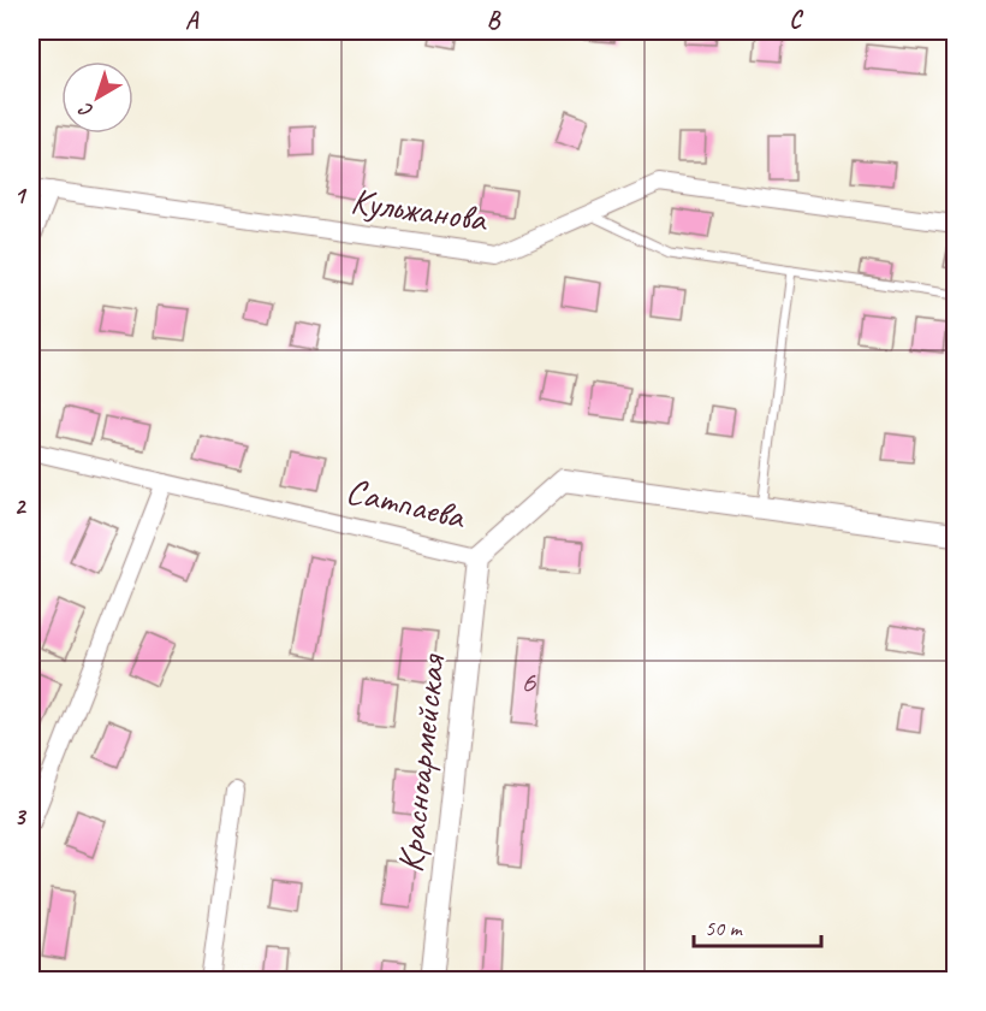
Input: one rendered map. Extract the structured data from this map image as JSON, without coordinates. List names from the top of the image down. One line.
{"streets":{"street":["Кульжанова","Сатпаева","Красноармейская"]},"crossings":[["Сатпаева","Красноармейская"]],"house_numbers":["6"],"scale_bar":"50 m","north":"bottom left","grid":{"columns":["A","B","C"],"rows":["1","2","3"]}}
